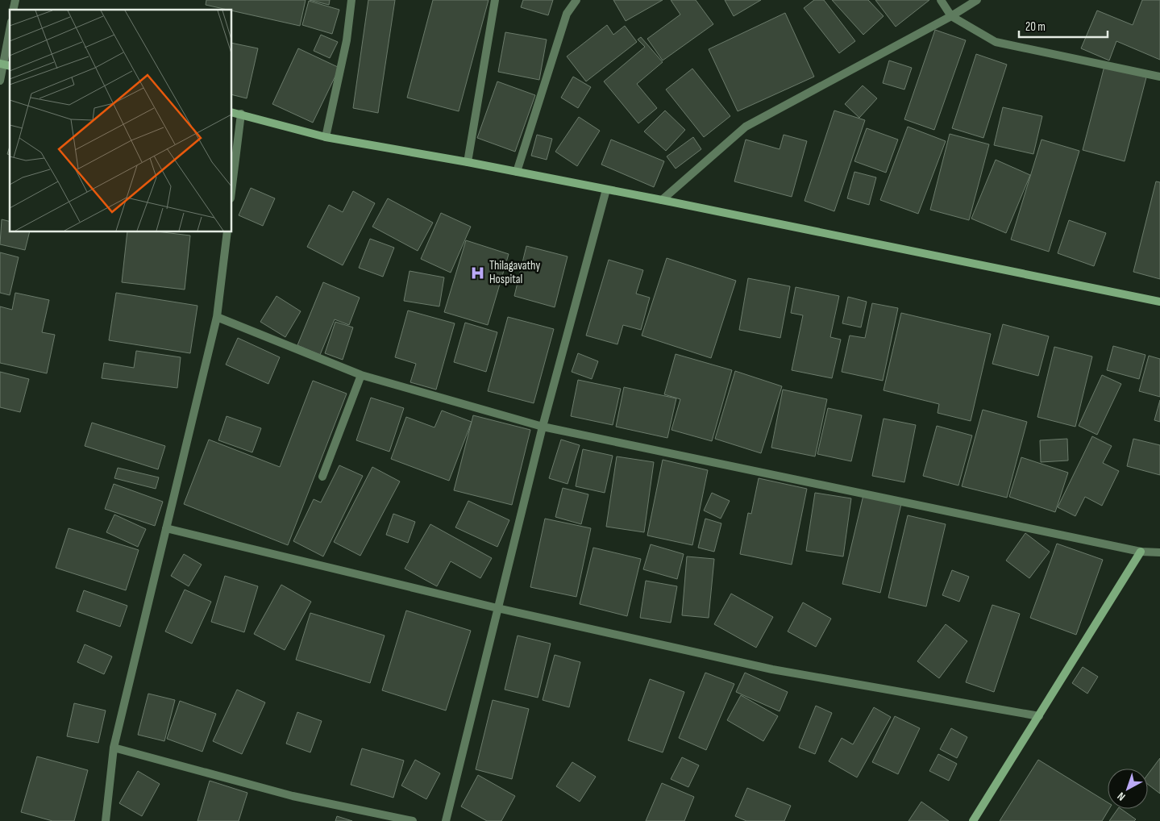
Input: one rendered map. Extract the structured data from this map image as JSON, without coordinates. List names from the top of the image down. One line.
{"places":{"hospital":["Thilagavathy Hospital"]},"scale_bar":"20 m","north":"bottom left"}
